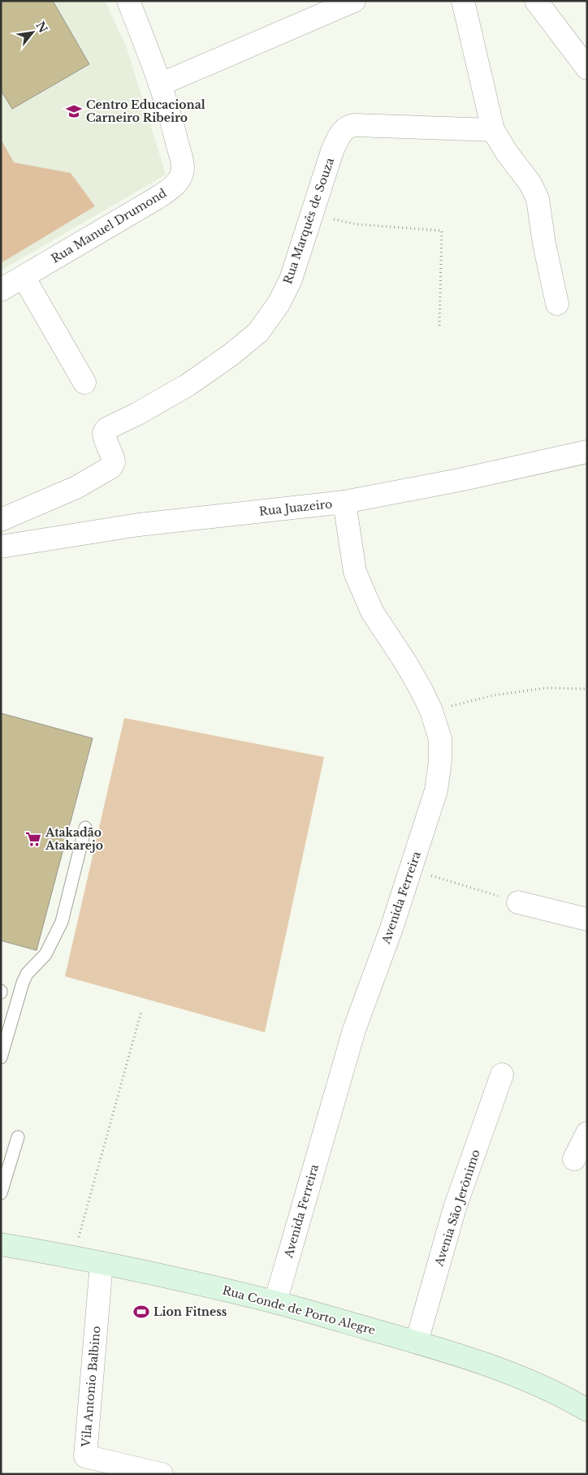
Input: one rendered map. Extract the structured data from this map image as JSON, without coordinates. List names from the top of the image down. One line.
{"streets":{"main road":["Rua Conde de Porto Alegre"],"street":["Rua Marquês de Souza","Rua Manuel Drumond","Rua Juazeiro","Avenida Ferreira","Avenia São Jerônimo","Vila Antonio Balbino"]},"crossings":[["Rua Juazeiro","Avenida Ferreira"],["Avenida Ferreira","Rua Conde de Porto Alegre"],["Avenia São Jerônimo","Rua Conde de Porto Alegre"],["Rua Conde de Porto Alegre","Vila Antonio Balbino"]],"places":{"school or university":["Centro Educacional Carneiro Ribeiro"],"supermarket":["Atakadão Atakarejo"],"sports":["Lion Fitness"]},"north":"top right"}
